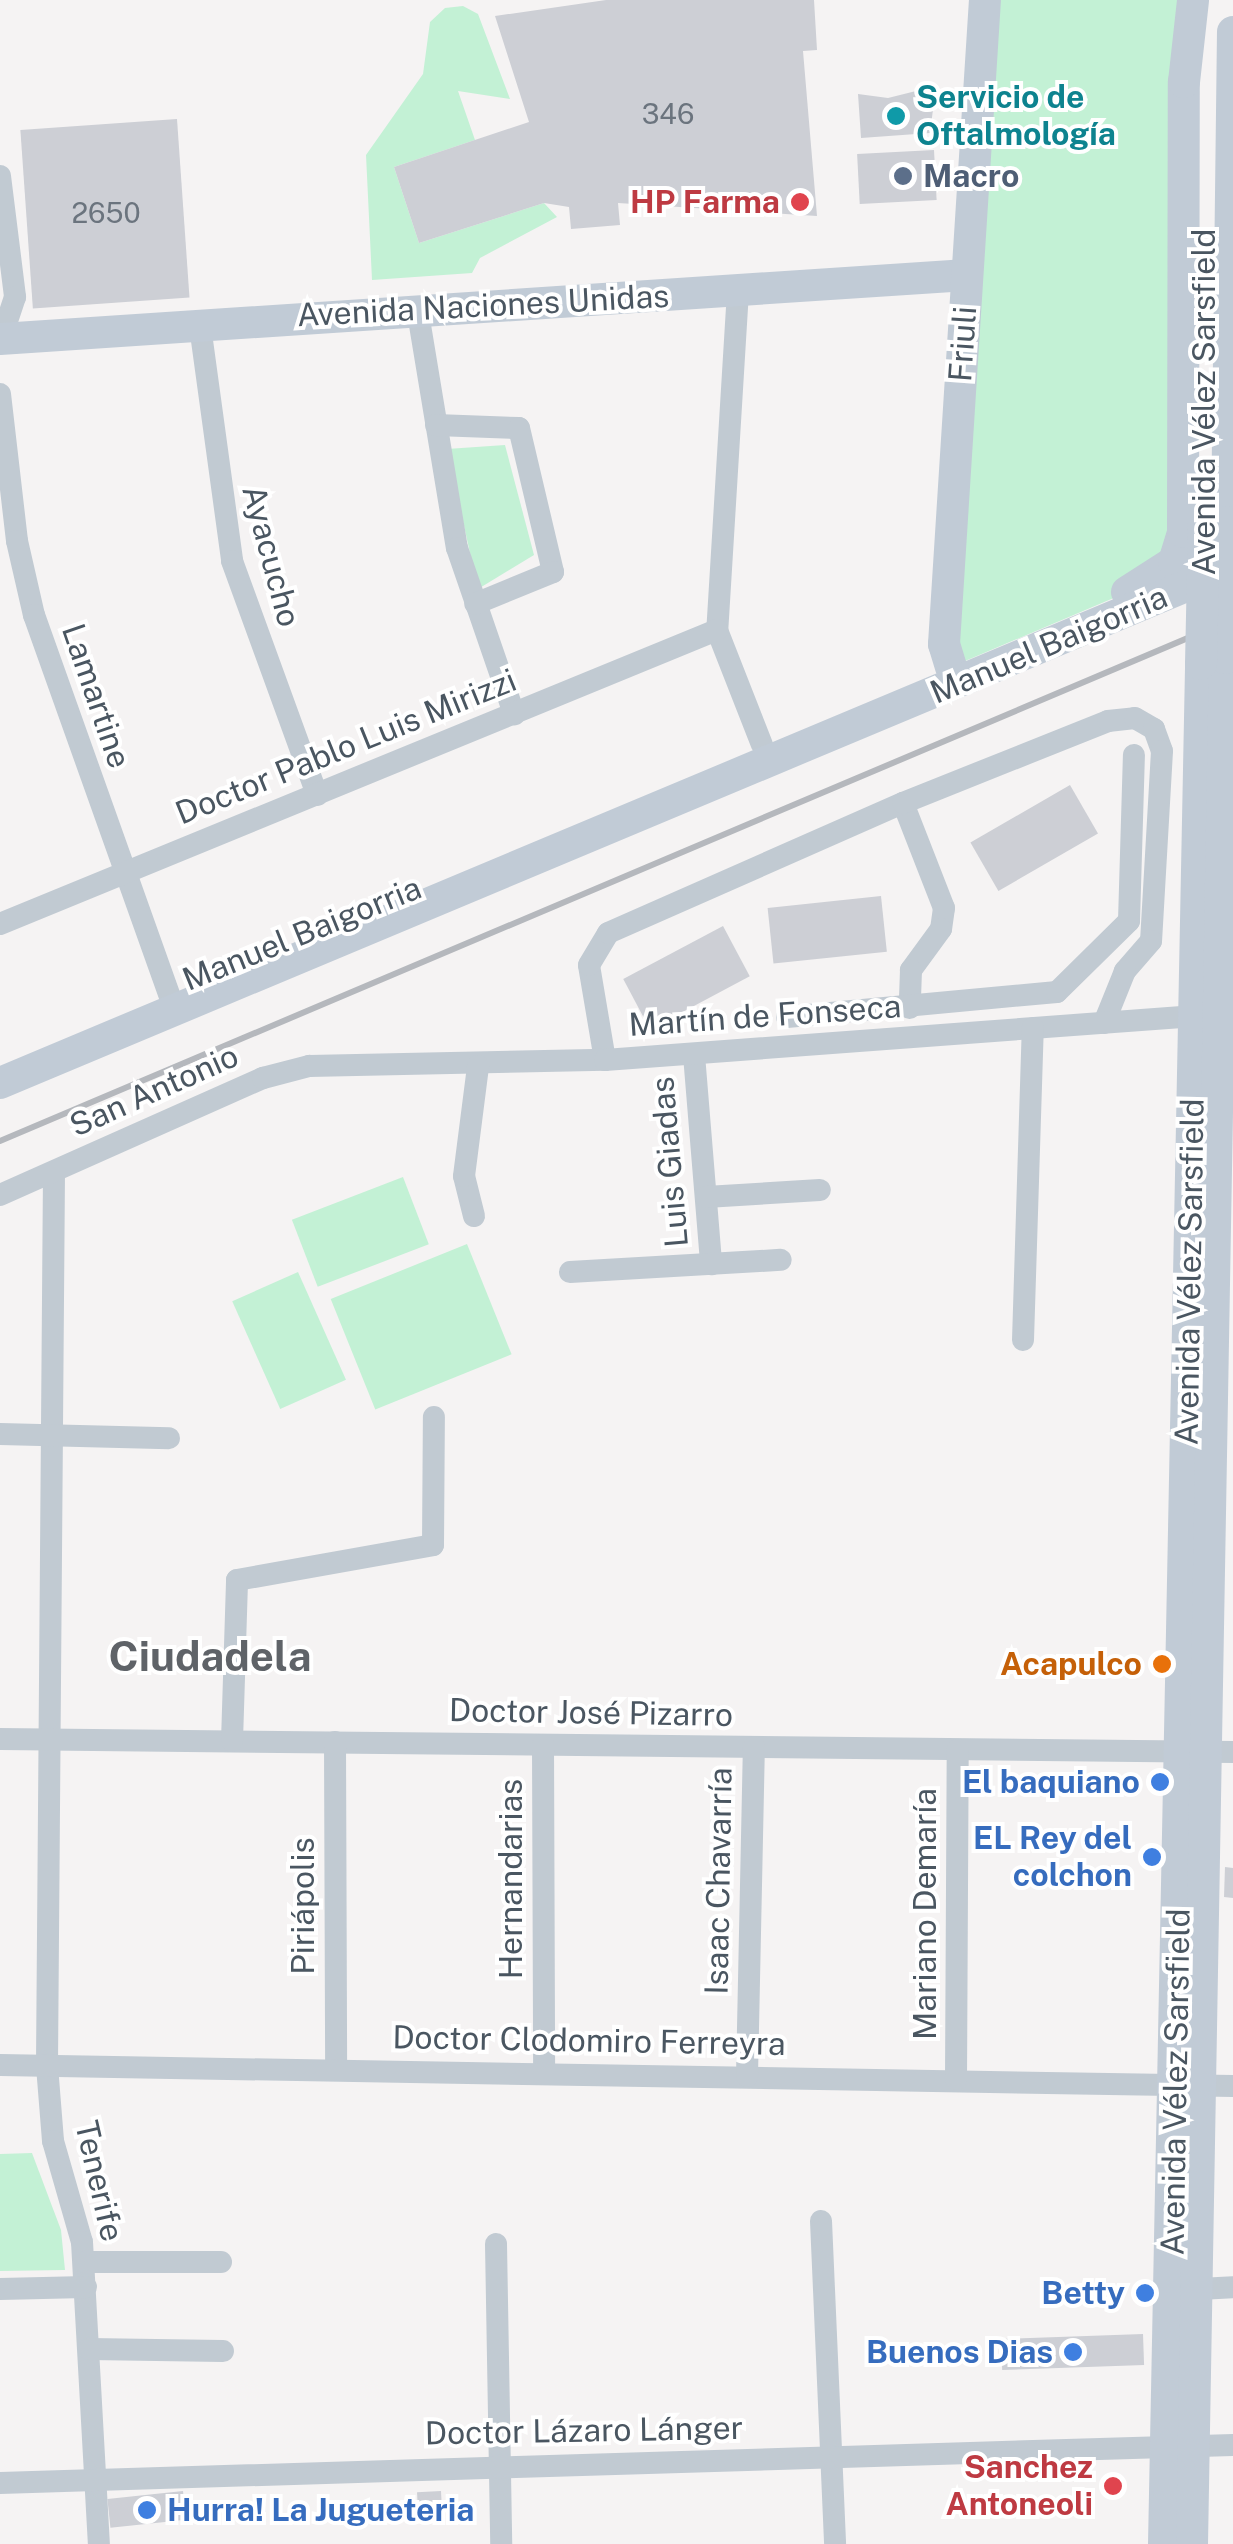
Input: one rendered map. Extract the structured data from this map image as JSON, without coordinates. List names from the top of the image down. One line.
{"streets":{"main road":["Avenida Naciones Unidas","Friuli","Avenida Vélez Sarsfield","Manuel Baigorria"],"street":["Ayacucho","Lamartine","Doctor Pablo Luis Mirizzi","Martín de Fonseca","San Antonio","Luis Giadas","Doctor José Pizarro","Hernandarias","Isaac Chavarría","Piriápolis","Mariano Demaría","Doctor Clodomiro Ferreyra","Tenerife","Doctor Lázaro Lánger"]},"crossings":[["Avenida Naciones Unidas","Friuli"],["Avenida Naciones Unidas","Ayacucho"],["Friuli","Manuel Baigorria"],["Avenida Vélez Sarsfield","Martín de Fonseca"],["Avenida Vélez Sarsfield","Doctor José Pizarro"],["Avenida Vélez Sarsfield","Doctor Clodomiro Ferreyra"],["Avenida Vélez Sarsfield","Doctor Lázaro Lánger"],["Ayacucho","Doctor Pablo Luis Mirizzi"],["Manuel Baigorria","Lamartine"],["Lamartine","Doctor Pablo Luis Mirizzi"],["Martín de Fonseca","San Antonio"],["Martín de Fonseca","Luis Giadas"],["San Antonio","Tenerife"],["Doctor José Pizarro","Hernandarias"],["Doctor José Pizarro","Isaac Chavarría"],["Doctor José Pizarro","Piriápolis"],["Doctor José Pizarro","Mariano Demaría"],["Doctor José Pizarro","Tenerife"],["Hernandarias","Doctor Clodomiro Ferreyra"],["Isaac Chavarría","Doctor Clodomiro Ferreyra"],["Piriápolis","Doctor Clodomiro Ferreyra"],["Mariano Demaría","Doctor Clodomiro Ferreyra"],["Doctor Clodomiro Ferreyra","Tenerife"],["Tenerife","Doctor Lázaro Lánger"]],"districts":["Ciudadela"],"places":["Servicio de Oftalmología","Macro","HP Farma","Acapulco","El baquiano","EL Rey del colchon","Betty","Buenos Dias","Sanchez Antoneoli","Hurra! La Jugueteria"],"house_numbers":["346","2650"]}
